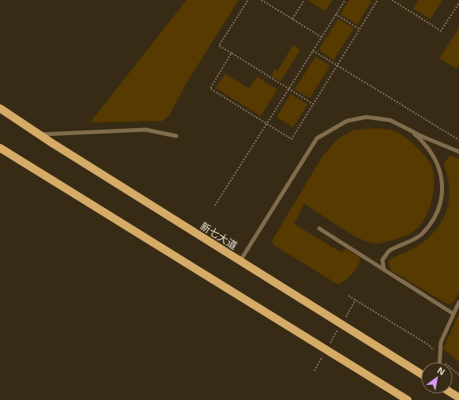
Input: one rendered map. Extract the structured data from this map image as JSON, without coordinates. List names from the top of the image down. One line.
{"streets":{"main road":["新七大道"]},"north":"top right"}
